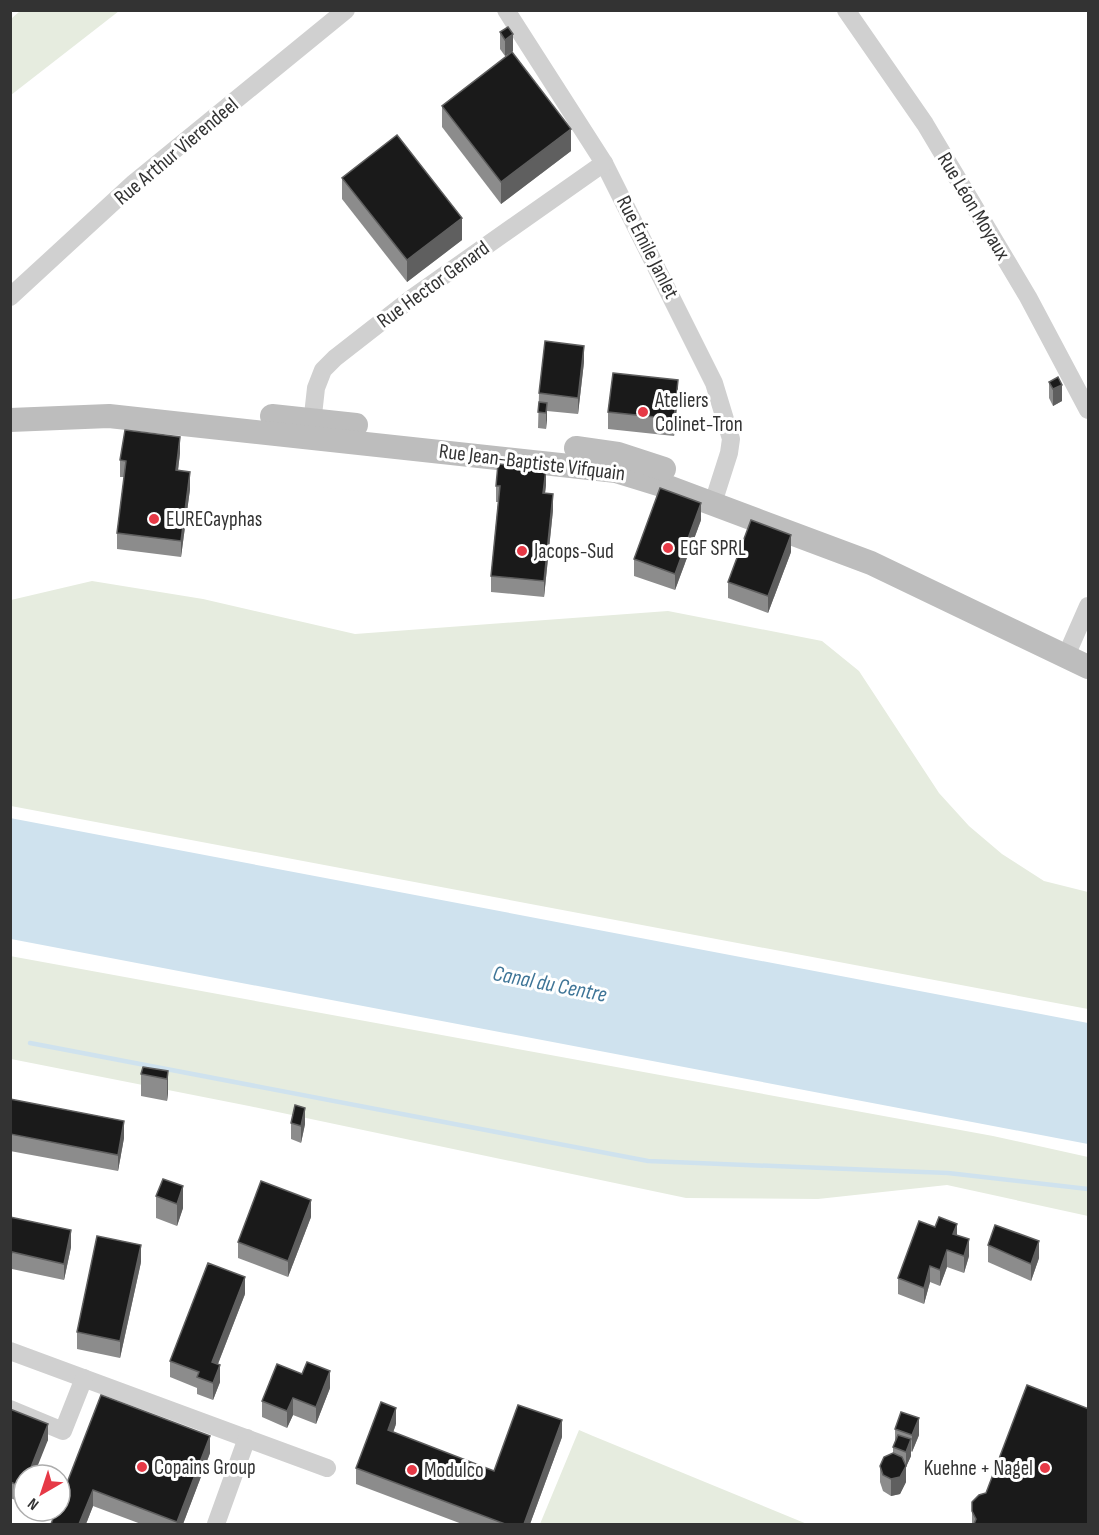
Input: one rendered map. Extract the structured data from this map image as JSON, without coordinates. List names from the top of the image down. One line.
{"streets":{"street":["Rue Arthur Vierendeel","Rue Léon Moyaux","Rue Émile Janlet","Rue Hector Genard","Rue Jean-Baptiste Vifquain"]},"crossings":[["Rue Émile Janlet","Rue Hector Genard"],["Rue Émile Janlet","Rue Jean-Baptiste Vifquain"],["Rue Hector Genard","Rue Jean-Baptiste Vifquain"]],"water":["Canal du Centre"],"places":["Ateliers Colinet-Tron","EURECayphas","EGF SPRL","Jacops-Sud","Copains Group","Kuehne + Nagel","Modulco"],"north":"bottom left"}
